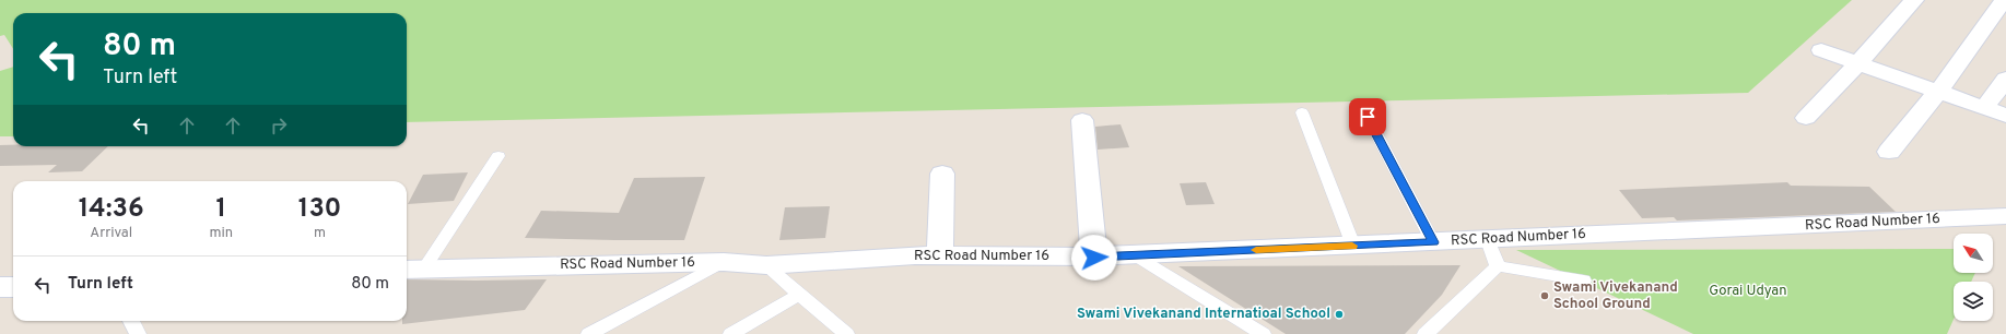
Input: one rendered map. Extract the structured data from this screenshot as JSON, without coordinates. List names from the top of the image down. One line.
{"streets":{"street":["RSC Road Number 16"]},"parks":["Gorai Udyan"],"places":["Swami Vivekanand School Ground","Swami Vivekanand Internatioal School"],"north":"top left","page":{"turn":["80 m","Turn left"],"eta":["14:36","Arrival","1","min","130","m"],"list":[{"name":"Turn left","value":"80 m"}]}}
